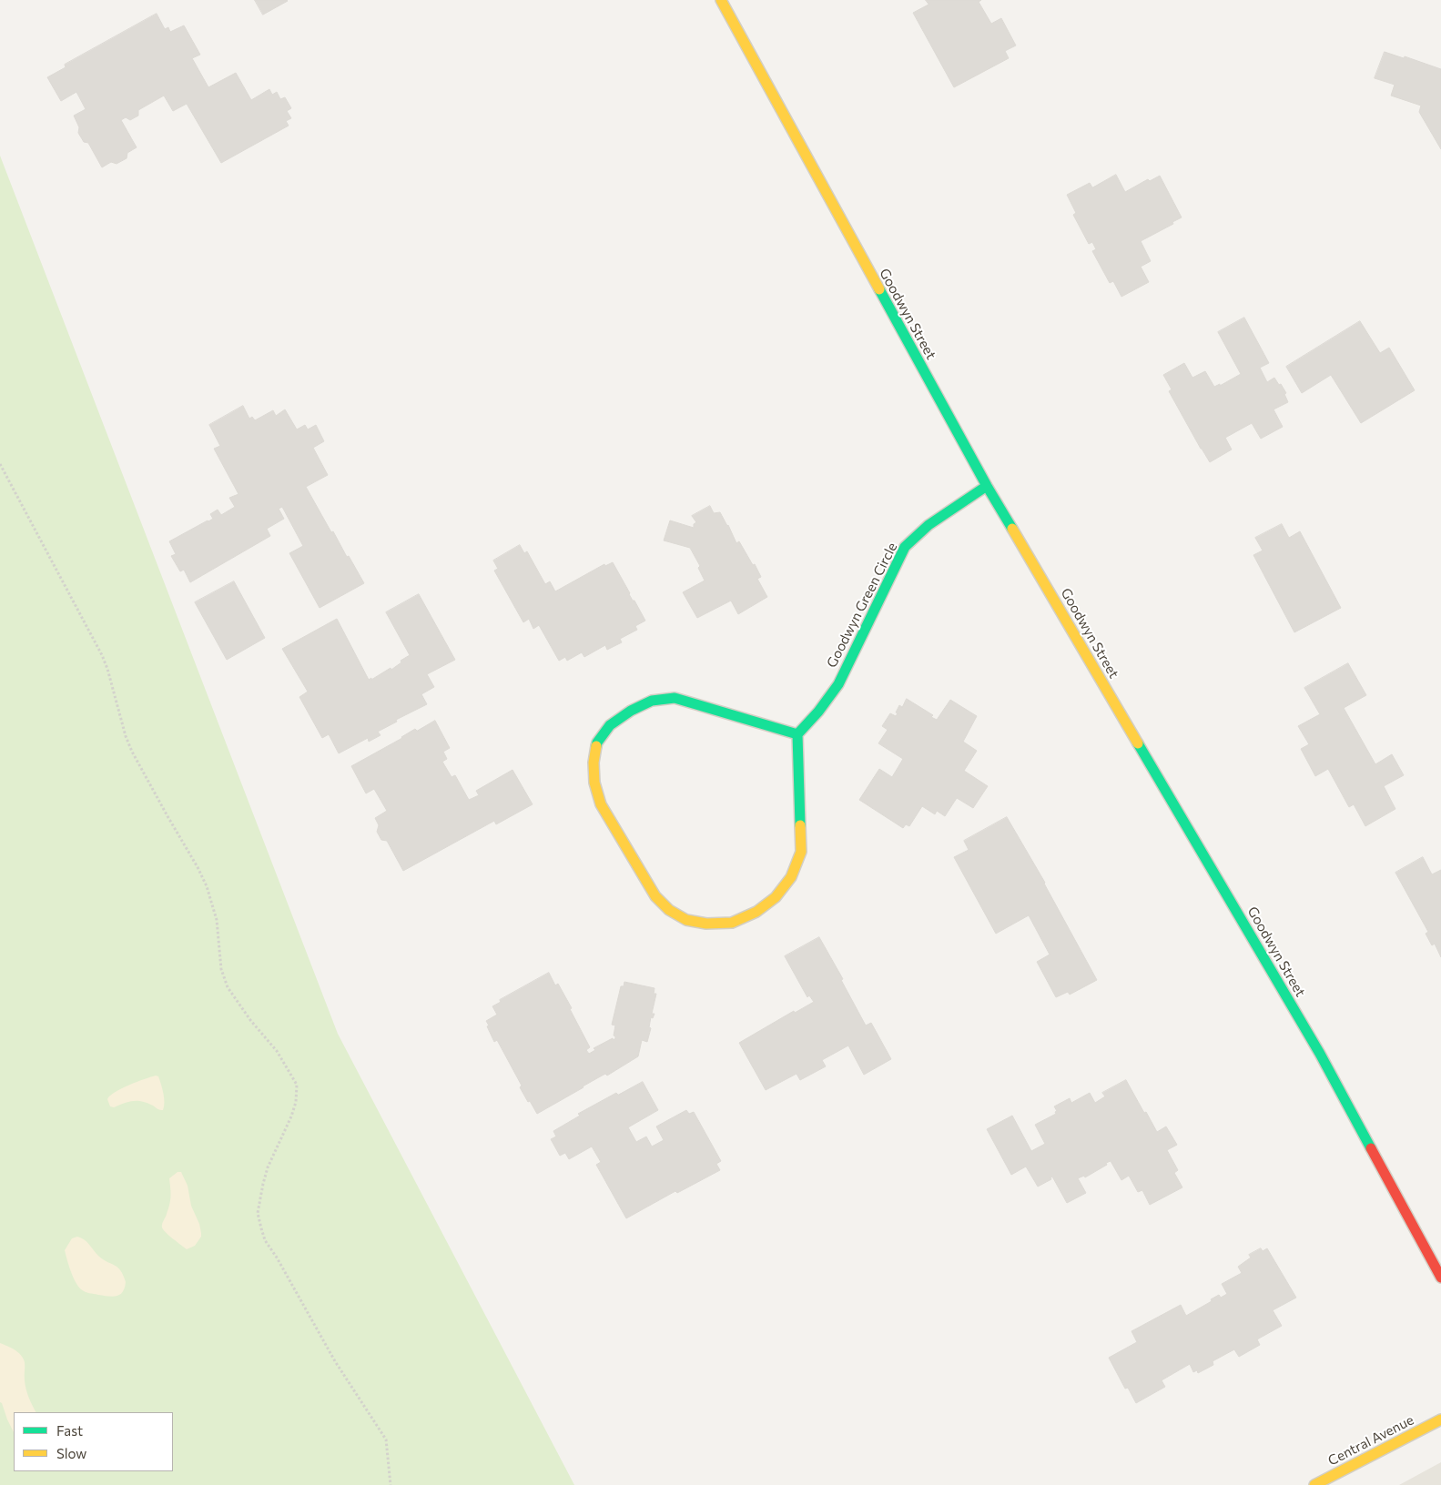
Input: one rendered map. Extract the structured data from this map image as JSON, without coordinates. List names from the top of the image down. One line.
{"streets":{"street":["Goodwyn Street","Goodwyn Green Circle","Central Avenue"]},"crossings":[["Goodwyn Street","Goodwyn Green Circle"]],"legend":["Fast","Slow"]}
